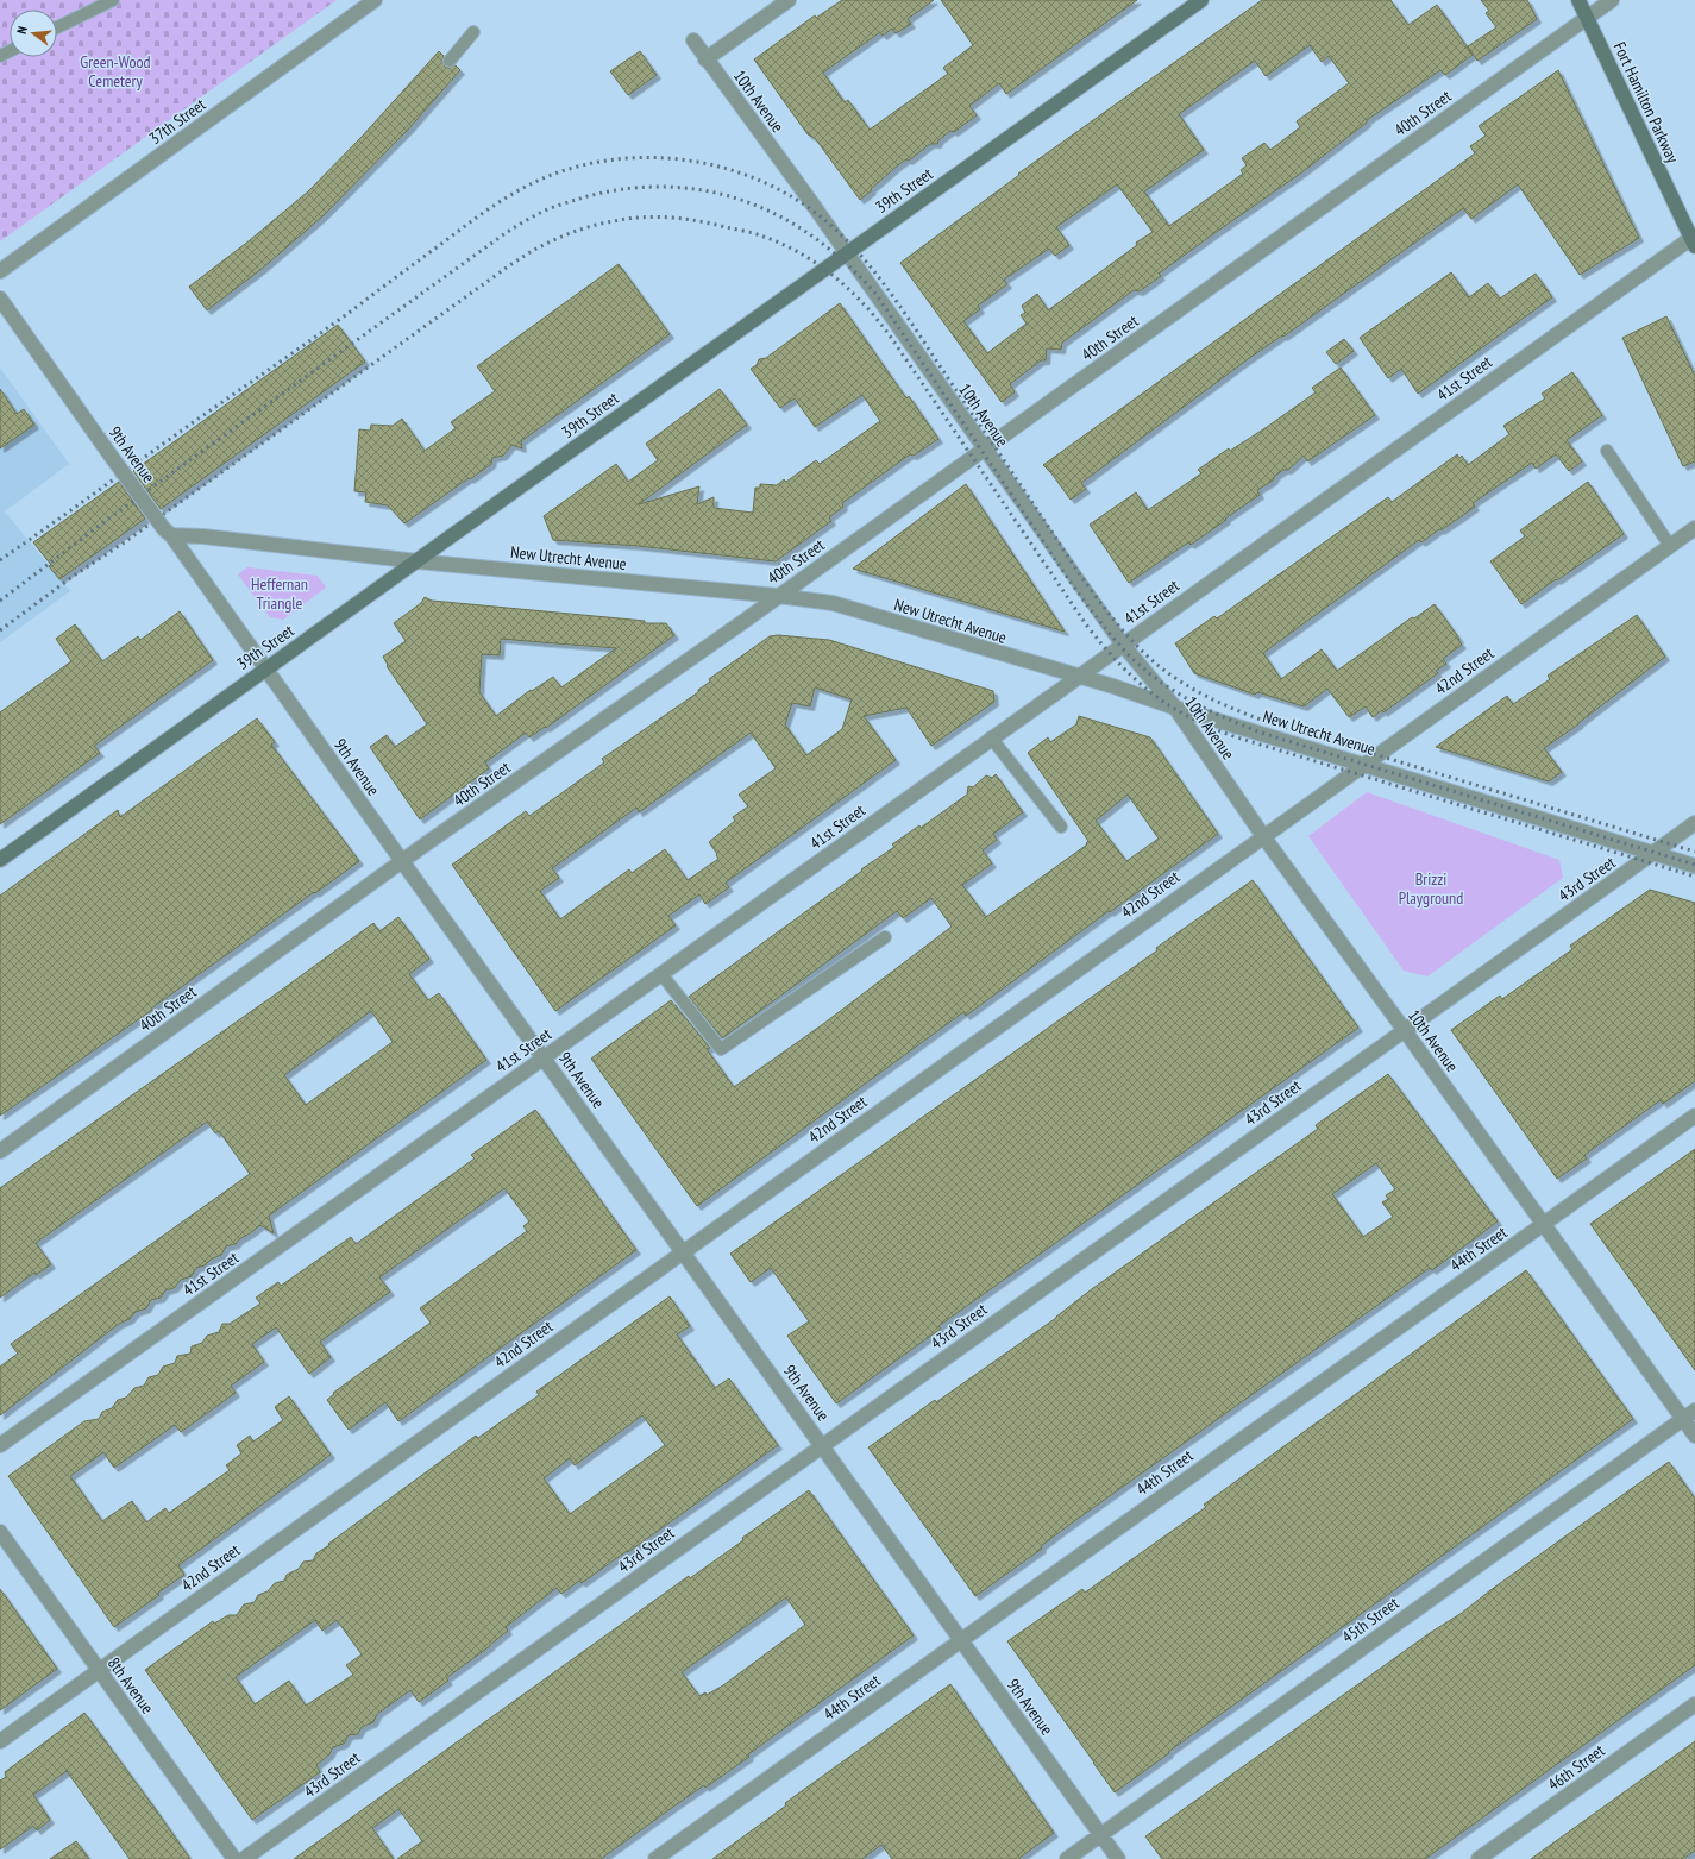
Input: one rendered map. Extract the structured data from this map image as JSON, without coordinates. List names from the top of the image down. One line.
{"streets":{"main road":["Fort Hamilton Parkway","39th Street"],"street":["10th Avenue","40th Street","37th Street","41st Street","9th Avenue","New Utrecht Avenue","42nd Street","43rd Street","44th Street","45th Street","8th Avenue","46th Street"]},"crossings":[["10th Avenue","40th Street"],["10th Avenue","39th Street"],["10th Avenue","41st Street"],["10th Avenue","New Utrecht Avenue"],["10th Avenue","42nd Street"],["10th Avenue","43rd Street"],["10th Avenue","44th Street"],["10th Avenue","45th Street"],["Fort Hamilton Parkway","40th Street"],["Fort Hamilton Parkway","41st Street"],["40th Street","9th Avenue"],["40th Street","New Utrecht Avenue"],["39th Street","9th Avenue"],["39th Street","New Utrecht Avenue"],["41st Street","9th Avenue"],["41st Street","New Utrecht Avenue"],["9th Avenue","New Utrecht Avenue"],["9th Avenue","42nd Street"],["9th Avenue","43rd Street"],["9th Avenue","44th Street"],["9th Avenue","45th Street"],["New Utrecht Avenue","42nd Street"],["New Utrecht Avenue","43rd Street"],["42nd Street","8th Avenue"]],"parks":["Green-Wood Cemetery","Heffernan Triangle","Brizzi Playground"],"north":"left"}
